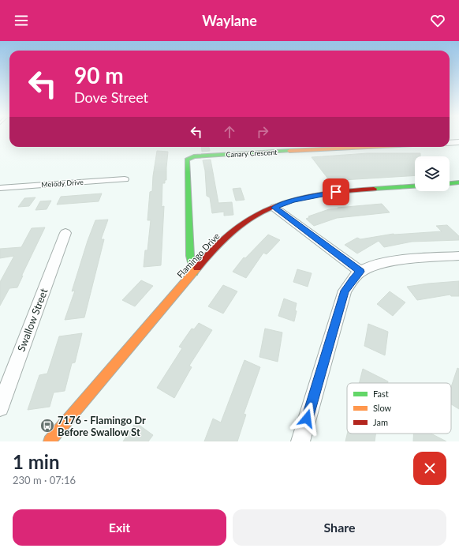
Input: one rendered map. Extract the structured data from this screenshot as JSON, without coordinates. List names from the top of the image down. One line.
{"streets":{"street":["Canary Crescent","Melody Drive","Flamingo Drive","Swallow Street"]},"crossings":[["Canary Crescent","Flamingo Drive"]],"places":{"bus stop":["7176 - Flamingo Dr Before Swallow St"]},"legend":["Fast","Slow","Jam"],"page":{"header":"Waylane","turn":["90 m","Dove Street"],"heading":["1 min","230 m · 07:16"],"buttons":["Exit","Share"]}}
